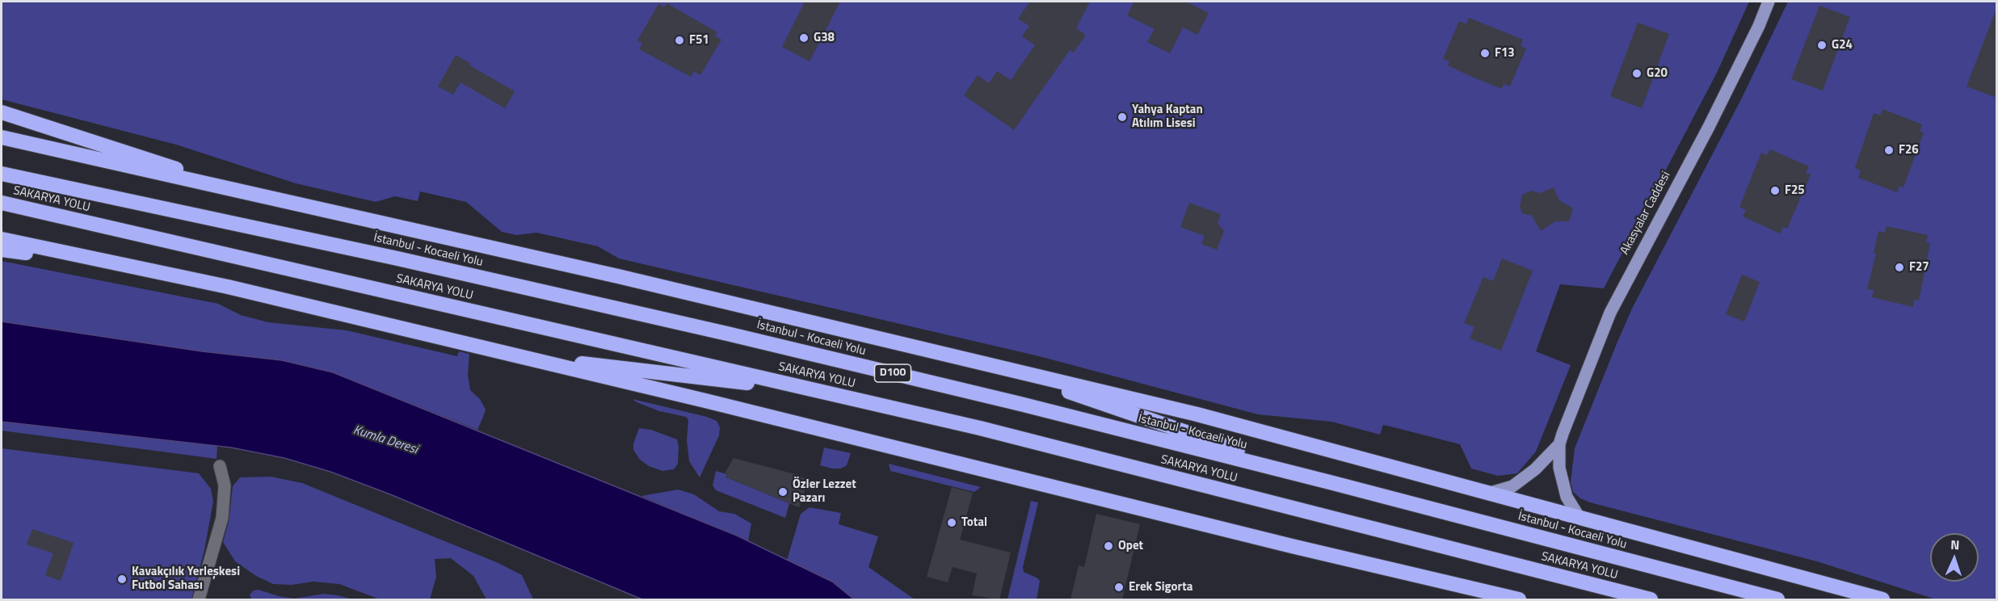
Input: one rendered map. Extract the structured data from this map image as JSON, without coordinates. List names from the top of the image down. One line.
{"streets":{"highway":["SAKARYA YOLU","İstanbul - Kocaeli Yolu","D100"],"main road":["Akasyalar Caddesi"]},"water":["Kumla Deresi"],"places":["G38","F51","G24","F13","G20","Yahya Kaptan Atılım Lisesi","F26","F25","F27","Özler Lezzet Pazarı","Total","Opet","Kavakçılık Yerleşkesi Futbol Sahası","Erek Sigorta"],"north":"top"}
